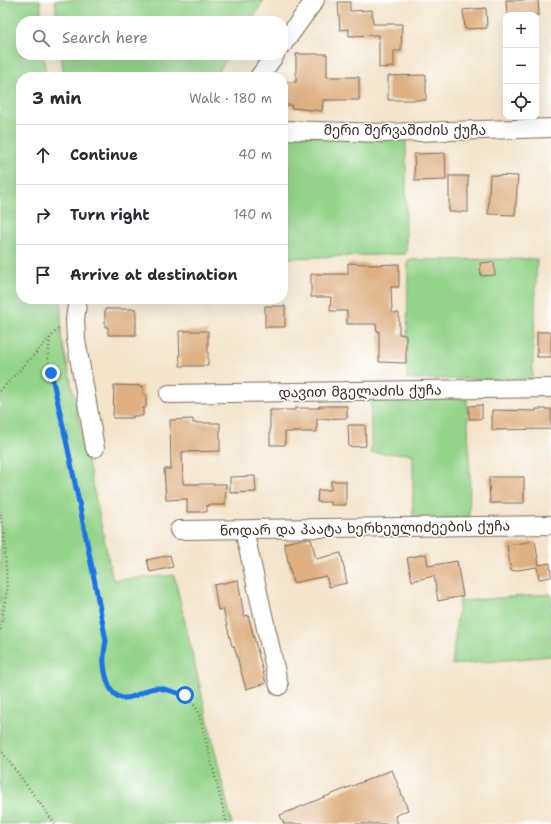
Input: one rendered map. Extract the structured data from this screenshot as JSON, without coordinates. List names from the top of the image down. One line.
{"streets":{"street":["მერი შერვაშიძის ქუჩა","დავით მგელაძის ქუჩა","ნოდარ და პაატა ხერხეულიძეების ქუჩა"]},"page":{"map_buttons":["+","−"],"search":"Search here","heading":["3 min","Walk · 180 m"],"list":[["Continue","40 m"],["Turn right","140 m"],"Arrive at destination"]}}
